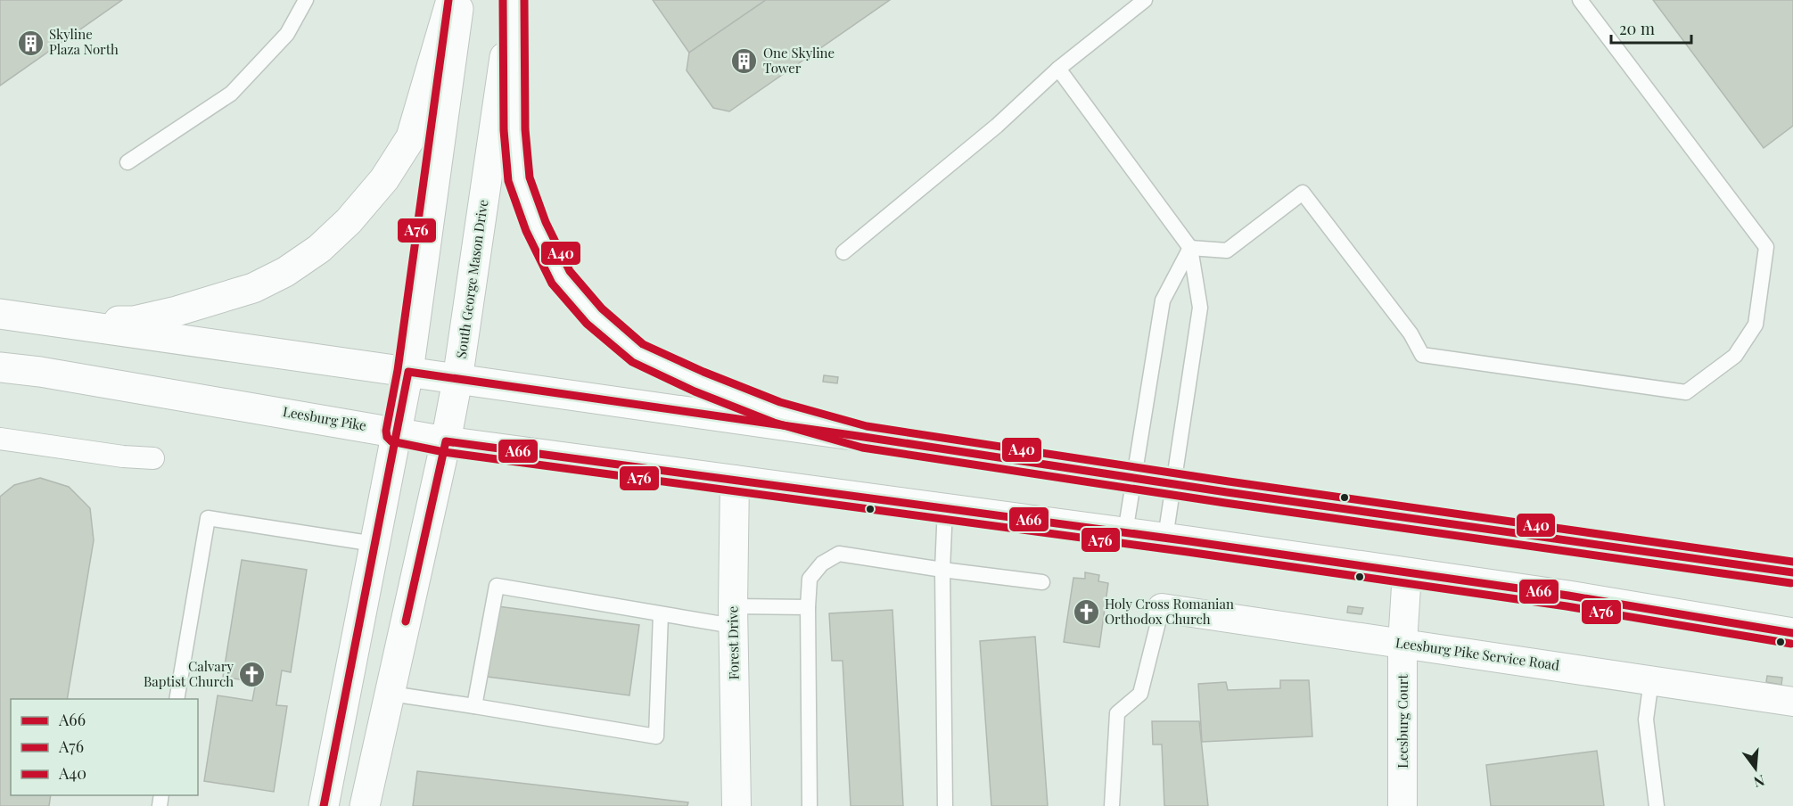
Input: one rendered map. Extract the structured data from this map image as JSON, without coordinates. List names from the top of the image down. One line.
{"streets":{"main road":["South George Mason Drive","Leesburg Pike"],"street":["Forest Drive","Leesburg Pike Service Road","Leesburg Court"]},"crossings":[["South George Mason Drive","Leesburg Pike"],["Leesburg Pike","Forest Drive"],["Leesburg Pike","Leesburg Court"],["Leesburg Pike Service Road","Leesburg Court"]],"places":{"building":["Skyline Plaza North","One Skyline Tower"],"church":["Holy Cross Romanian Orthodox Church","Calvary Baptist Church"]},"lines":["transit line A76","transit line A40","transit line A66"],"legend":["A66","A76","A40"],"scale_bar":"20 m","north":"bottom"}
